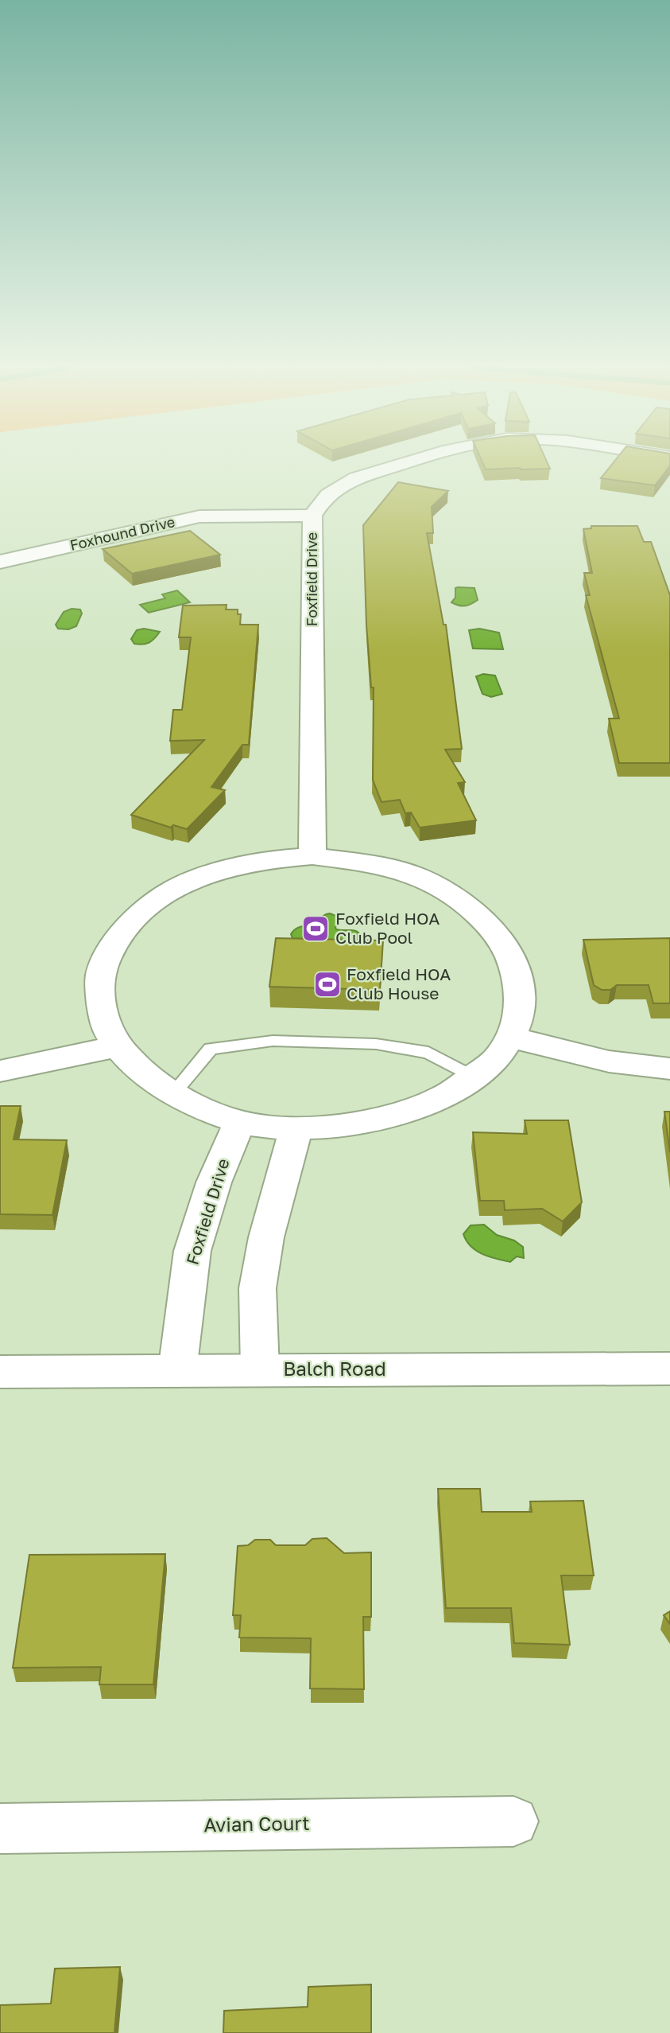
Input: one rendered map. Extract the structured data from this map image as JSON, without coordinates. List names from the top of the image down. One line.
{"streets":{"street":["Foxhound Drive","Foxfield Drive","Balch Road","Avian Court"]},"crossings":[["Foxhound Drive","Foxfield Drive"],["Foxfield Drive","Balch Road"]],"places":{"sports":["Foxfield HOA Club Pool","Foxfield HOA Club House"]}}
